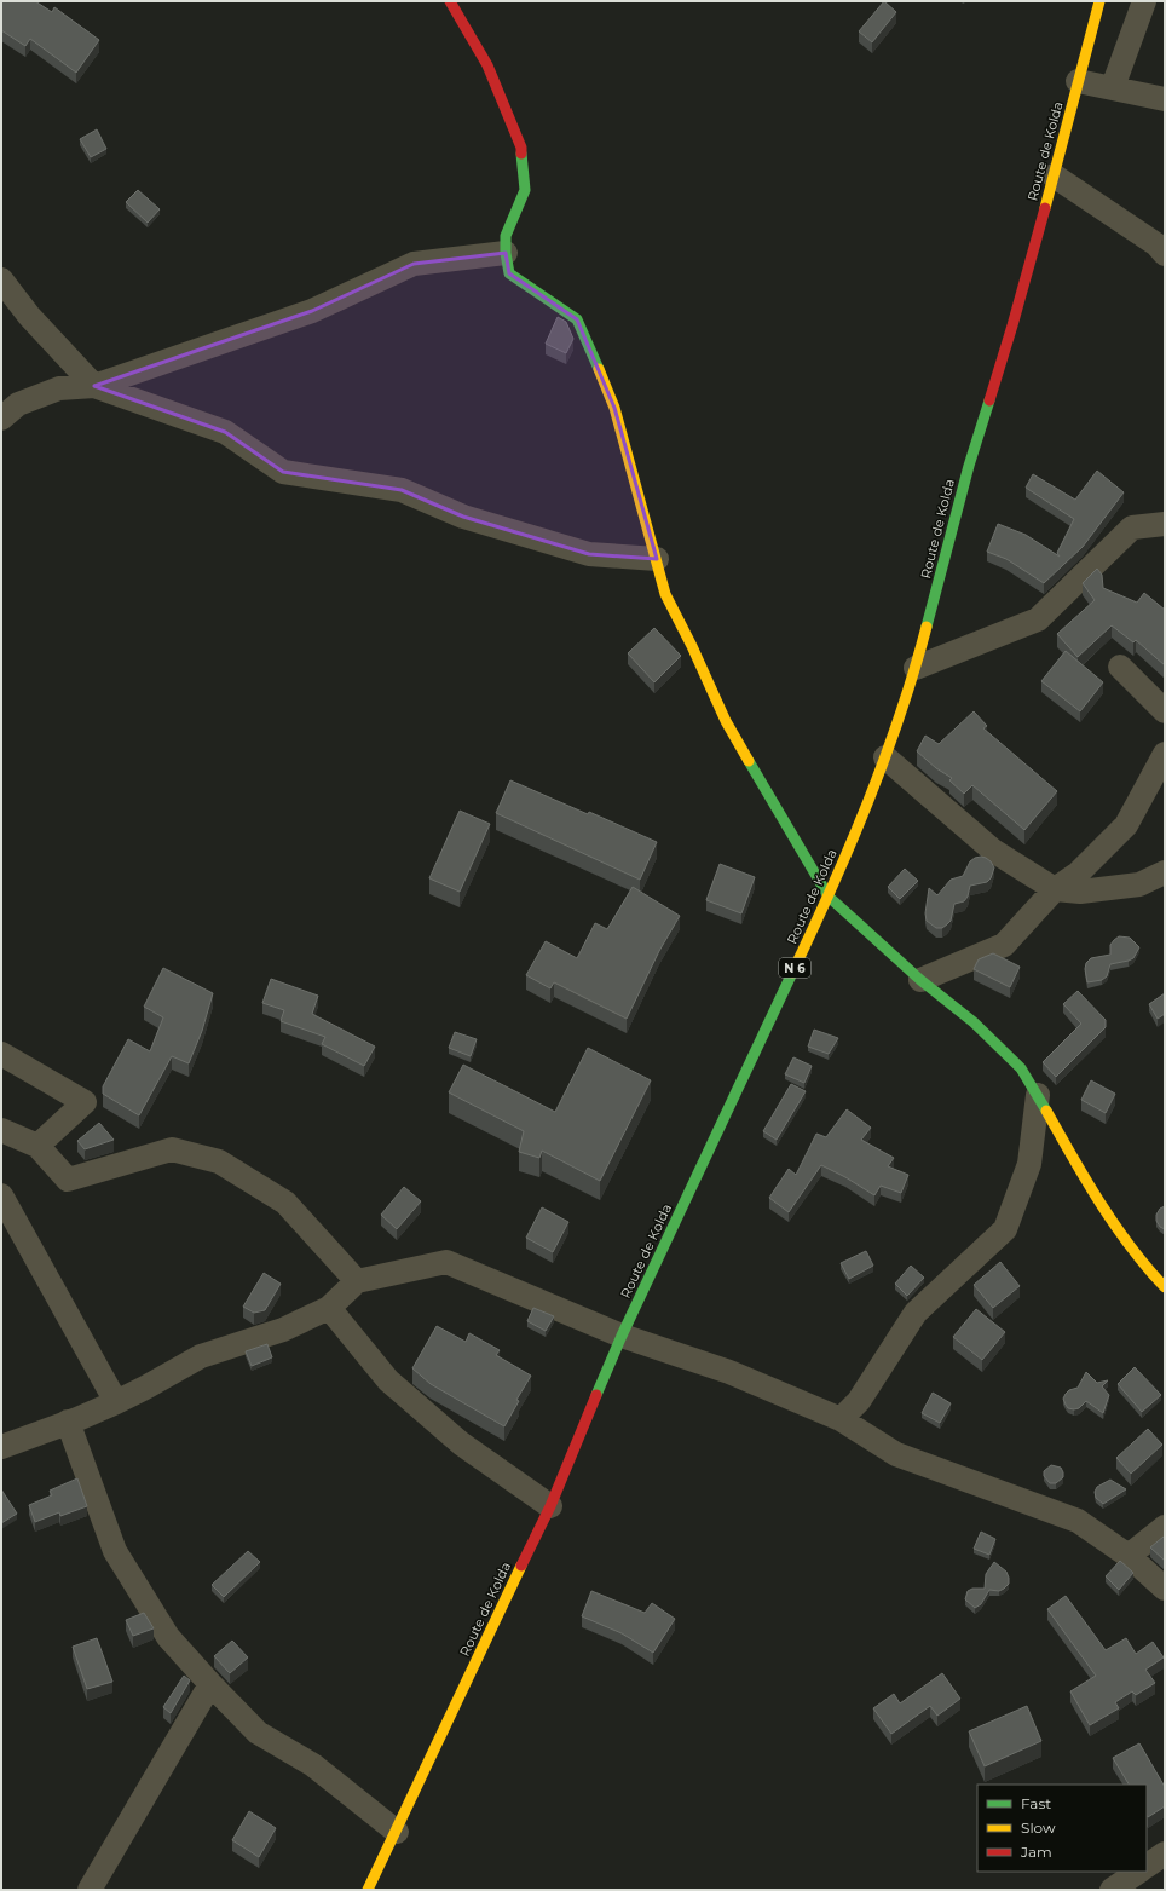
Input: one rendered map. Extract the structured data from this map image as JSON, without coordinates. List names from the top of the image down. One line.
{"streets":{"main road":["Route de Kolda","N 6"]},"legend":["Fast","Slow","Jam"]}
